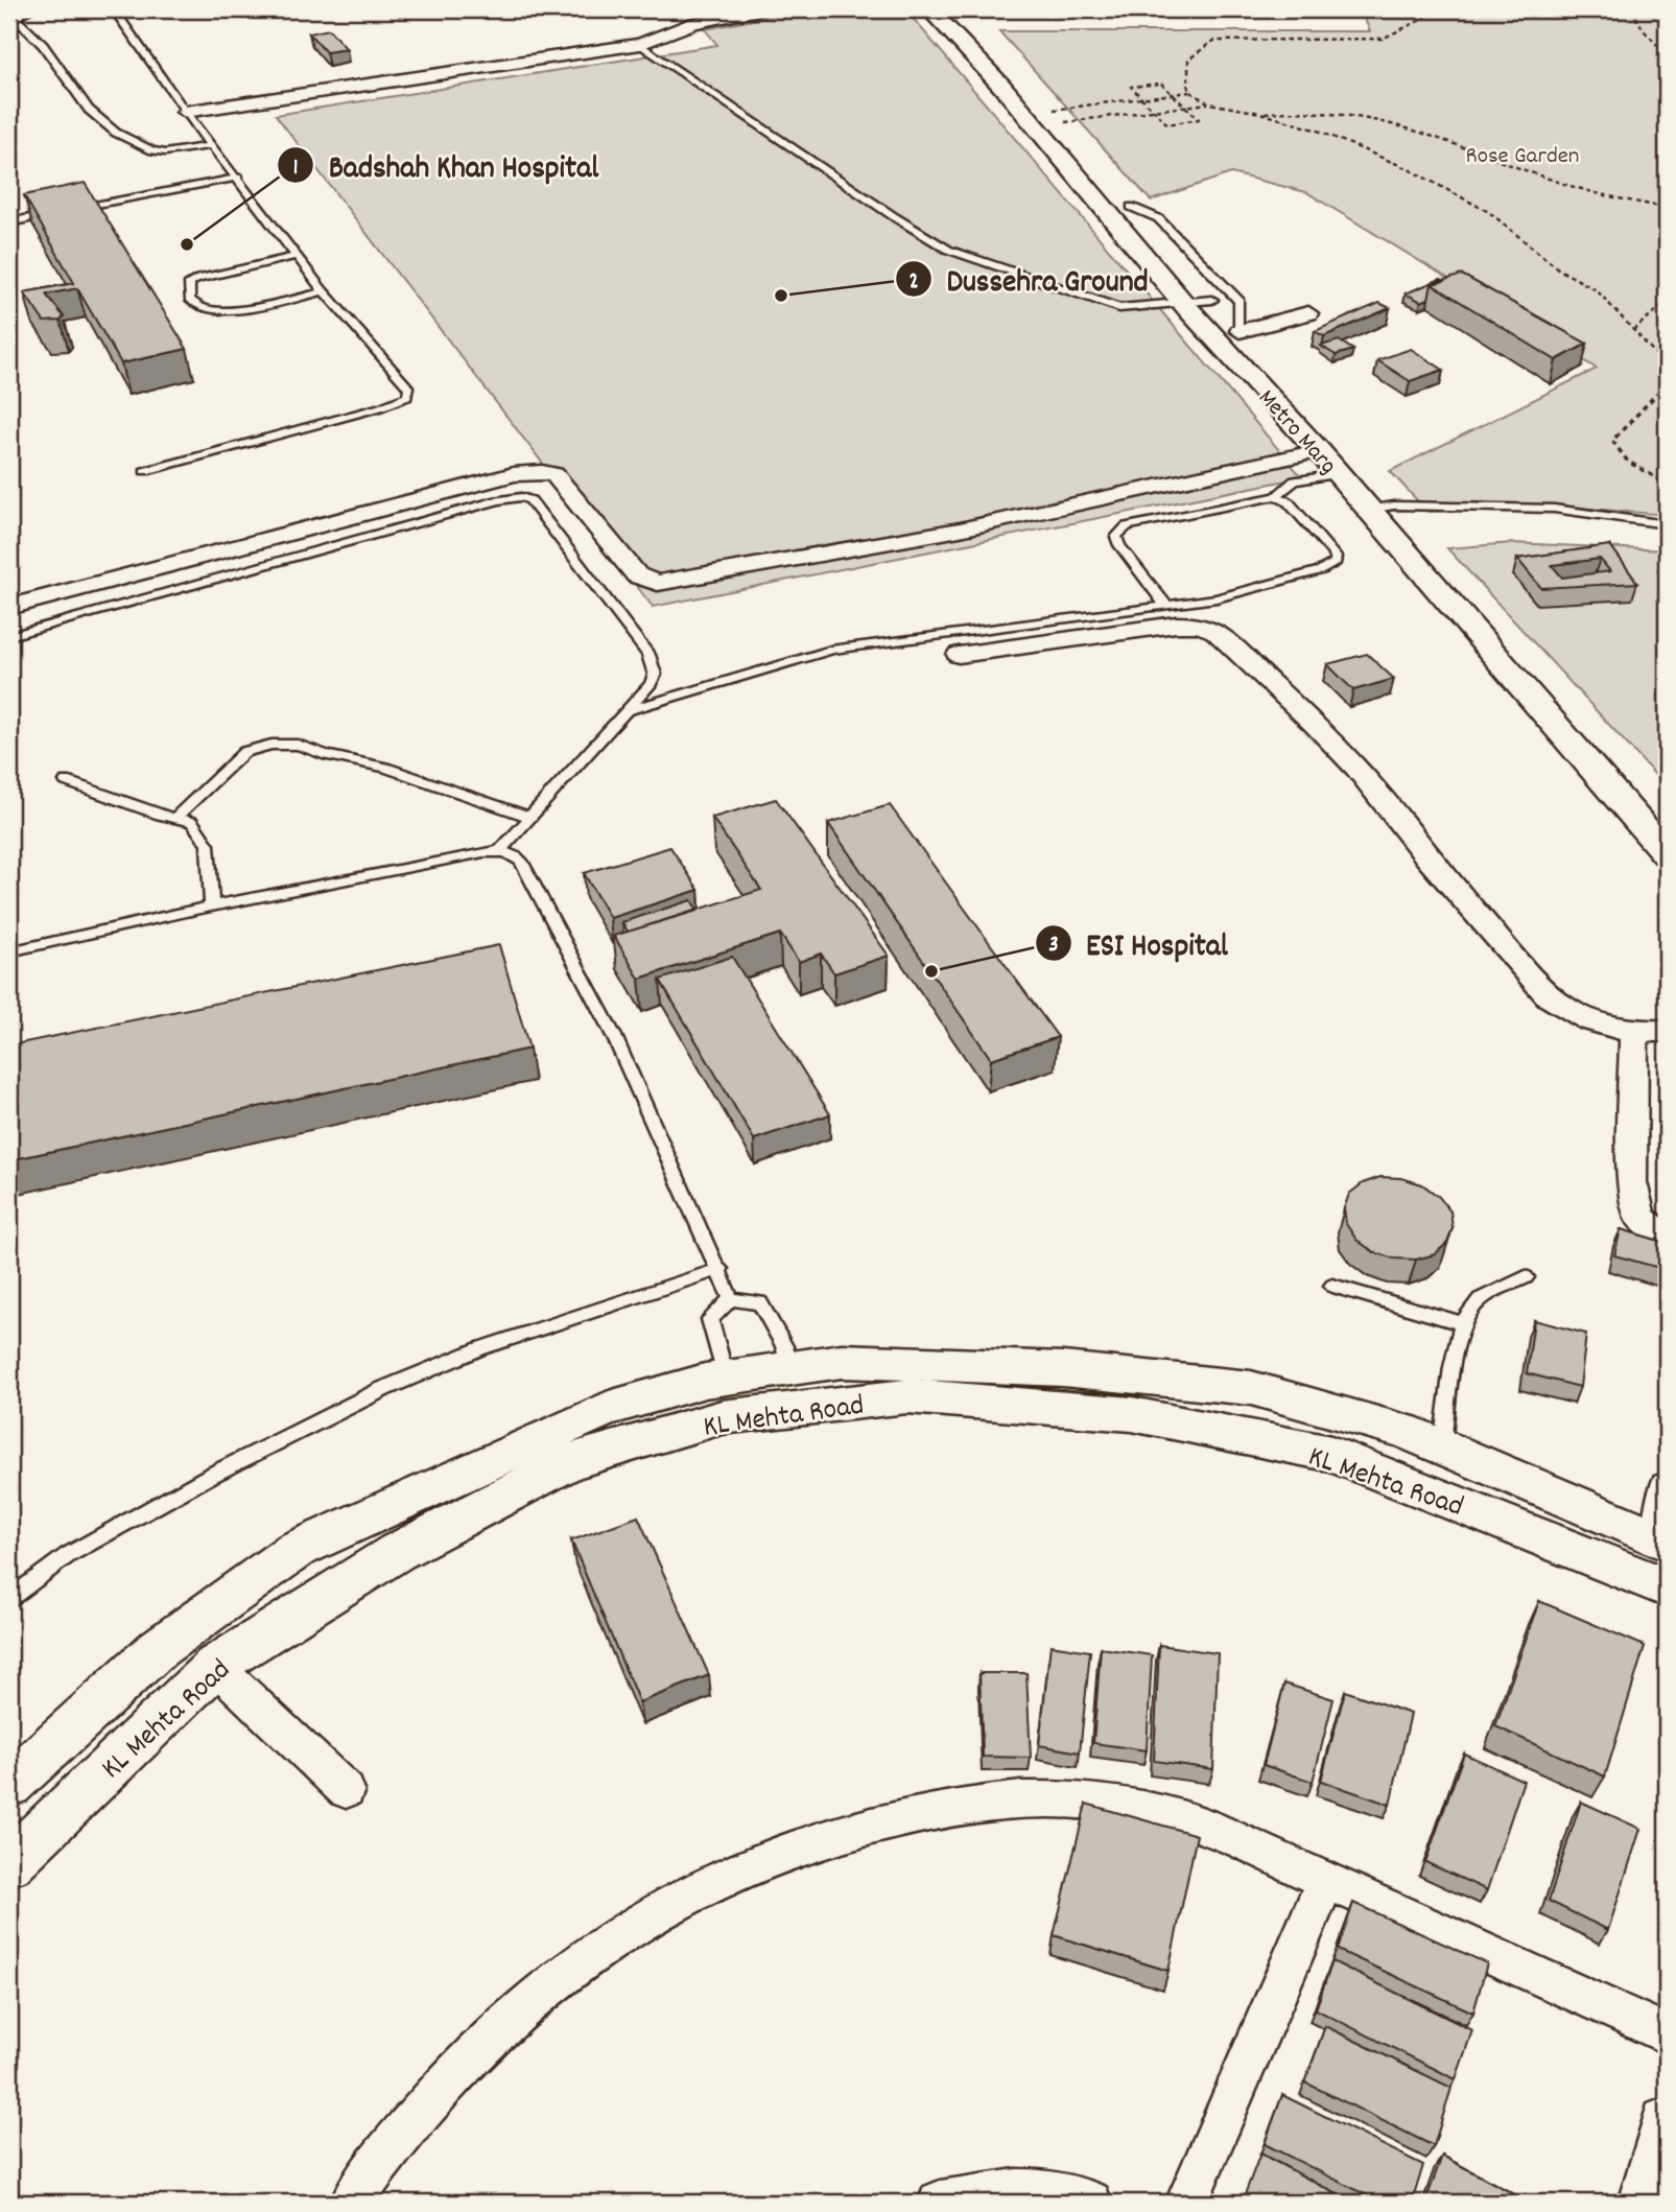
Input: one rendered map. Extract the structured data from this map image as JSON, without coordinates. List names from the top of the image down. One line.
{"streets":{"street":["Metro Marg","KL Mehta Road"]},"parks":["Rose Garden"],"places":["Badshah Khan Hospital","Dussehra Ground","ESI Hospital"]}
